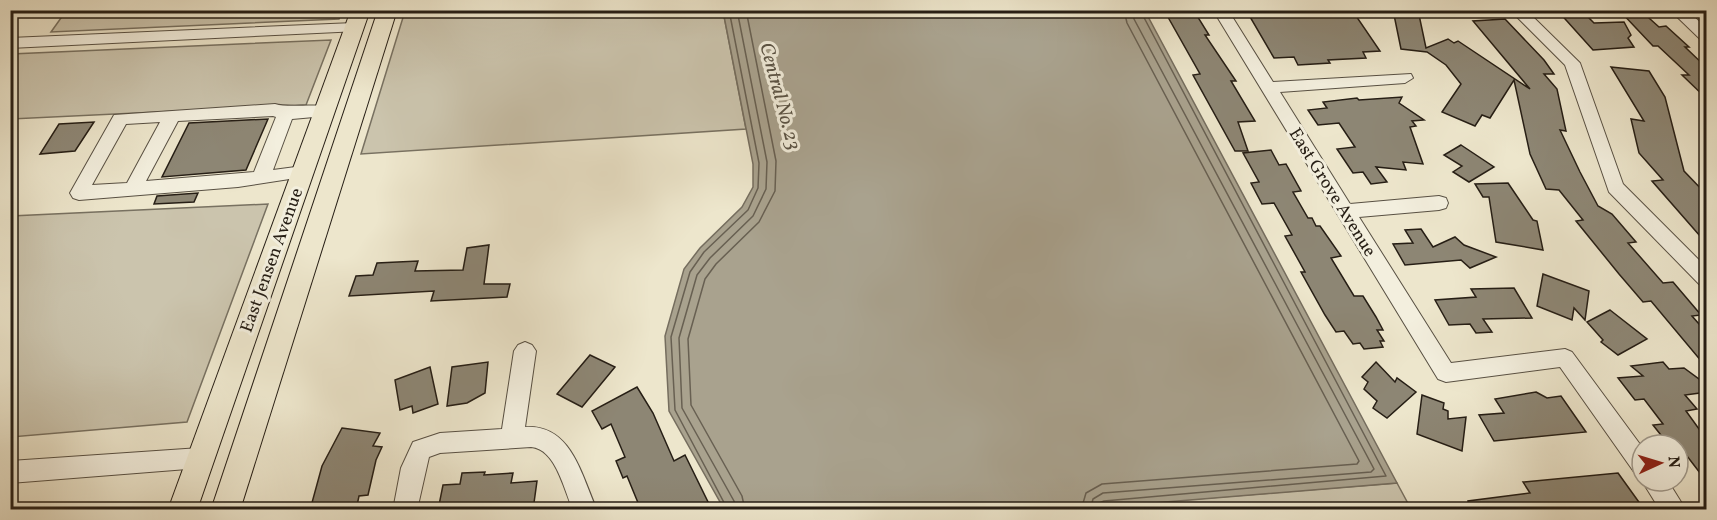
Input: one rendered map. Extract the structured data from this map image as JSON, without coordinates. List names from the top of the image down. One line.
{"streets":{"main road":["East Jensen Avenue"],"street":["East Grove Avenue"]},"water":["Central No. 23"],"north":"right"}
